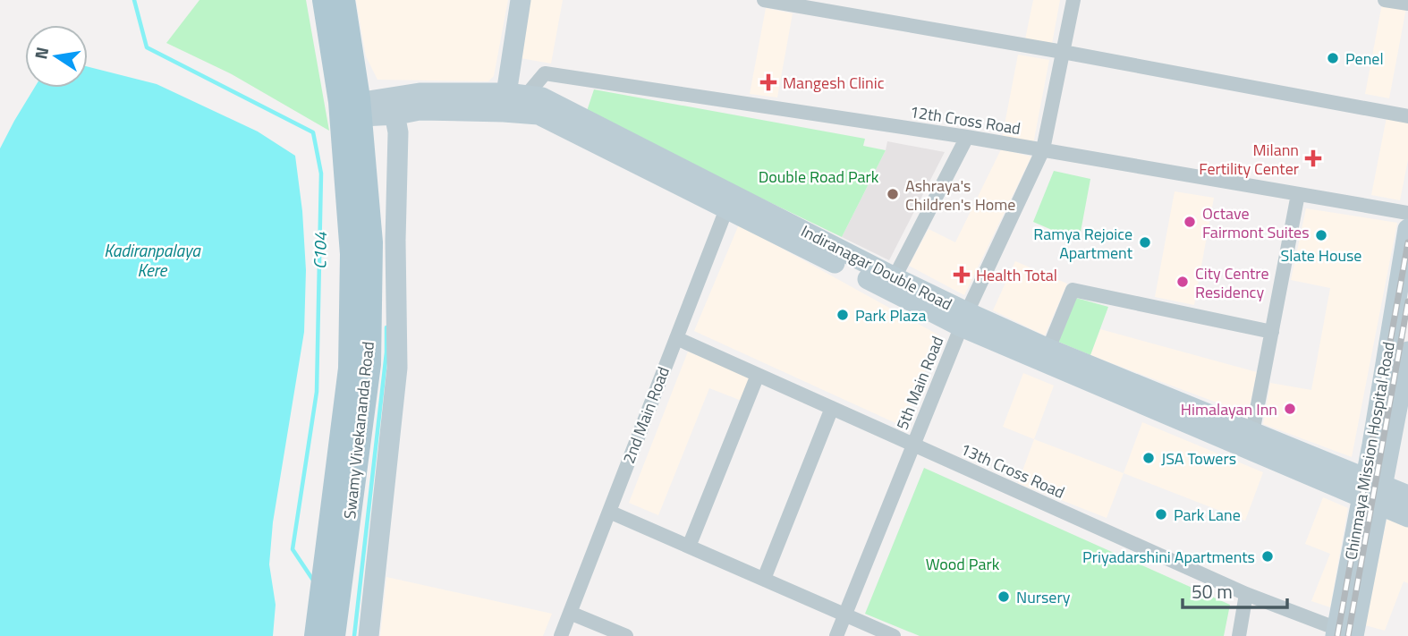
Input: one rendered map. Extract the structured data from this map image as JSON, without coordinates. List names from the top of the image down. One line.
{"streets":{"main road":["Swamy Vivekananda Road"],"street":["12th Cross Road","Indiranagar Double Road","5th Main Road","2nd Main Road","Chinmaya Mission Hospital Road","13th Cross Road"]},"crossings":[["12th Cross Road","Indiranagar Double Road"],["12th Cross Road","5th Main Road"],["Indiranagar Double Road","5th Main Road"],["Indiranagar Double Road","2nd Main Road"],["Indiranagar Double Road","Swamy Vivekananda Road"],["Indiranagar Double Road","Chinmaya Mission Hospital Road"],["5th Main Road","13th Cross Road"],["2nd Main Road","13th Cross Road"],["Chinmaya Mission Hospital Road","13th Cross Road"]],"water":["Kadiranpalaya Kere","C104"],"parks":["Double Road Park","Wood Park"],"places":{"other":["Penel","Ashraya's Children's Home","Octave Fairmont Suites","Slate House","Ramya Rejoice Apartment","City Centre Residency","Park Plaza","Himalayan Inn","JSA Towers","Park Lane","Priyadarshini Apartments","Nursery"],"health":["Mangesh Clinic","Milann Fertility Center","Health Total"]},"scale_bar":"50 m","north":"left"}
